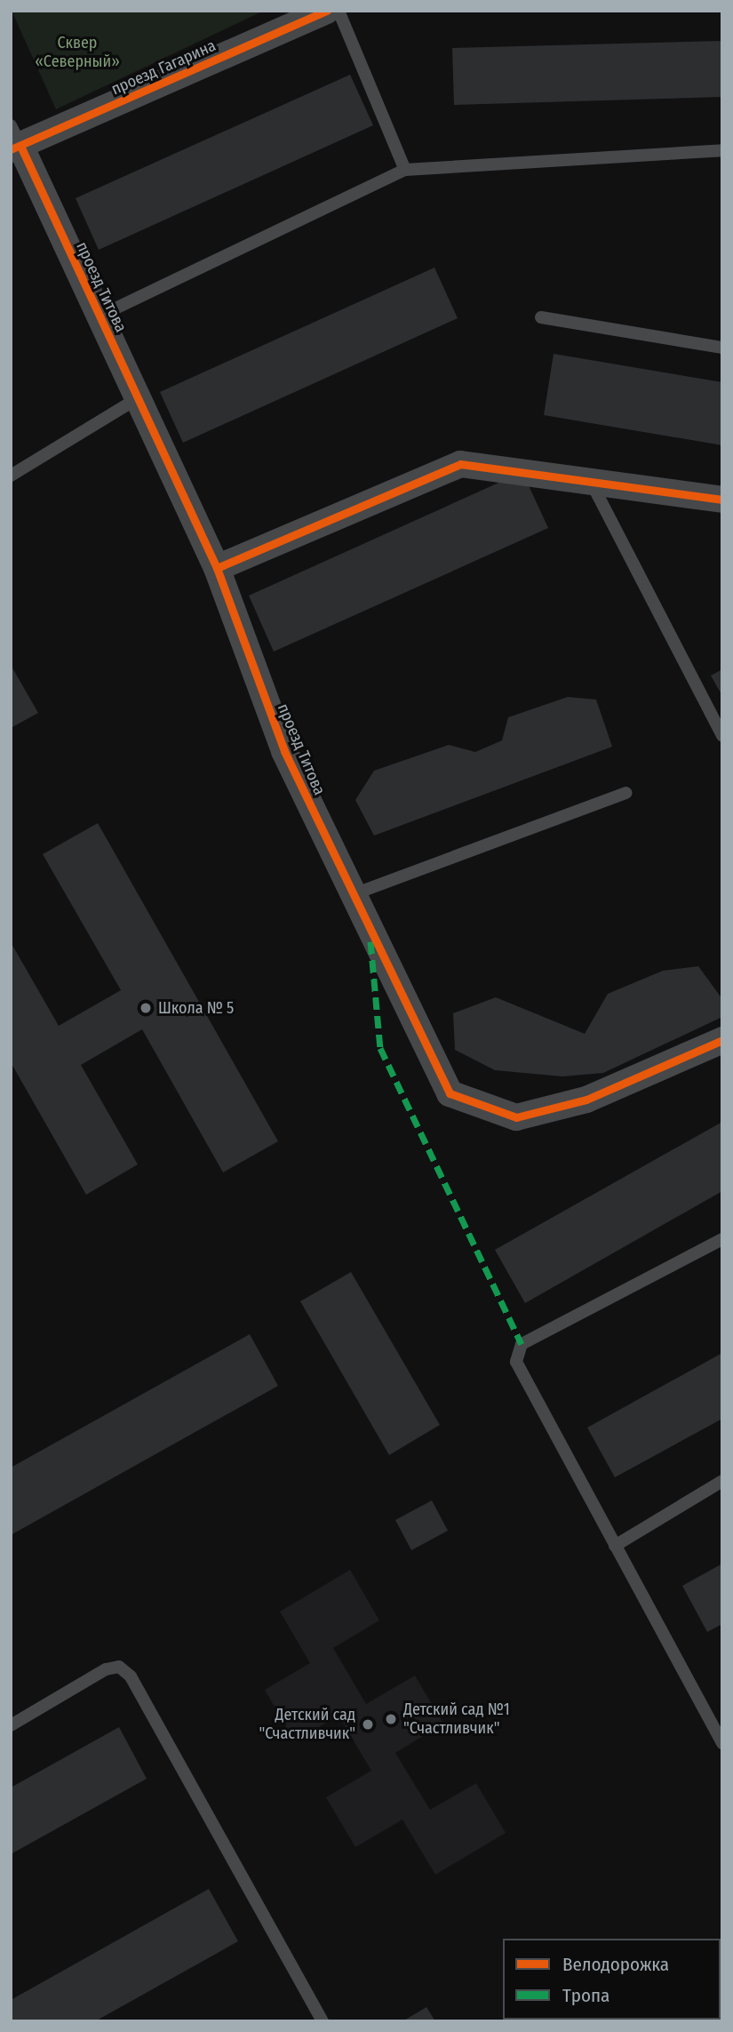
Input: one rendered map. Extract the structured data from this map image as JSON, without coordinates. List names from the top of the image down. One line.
{"streets":{"street":["проезд Гагарина","проезд Титова"]},"crossings":[["проезд Гагарина","проезд Титова"]],"parks":["Сквер «Северный»"],"places":["Школа № 5","Детский сад №1 \"Счастливчик\"","Детский сад \"Счастливчик\""],"legend":["Велодорожка","Тропа"]}
